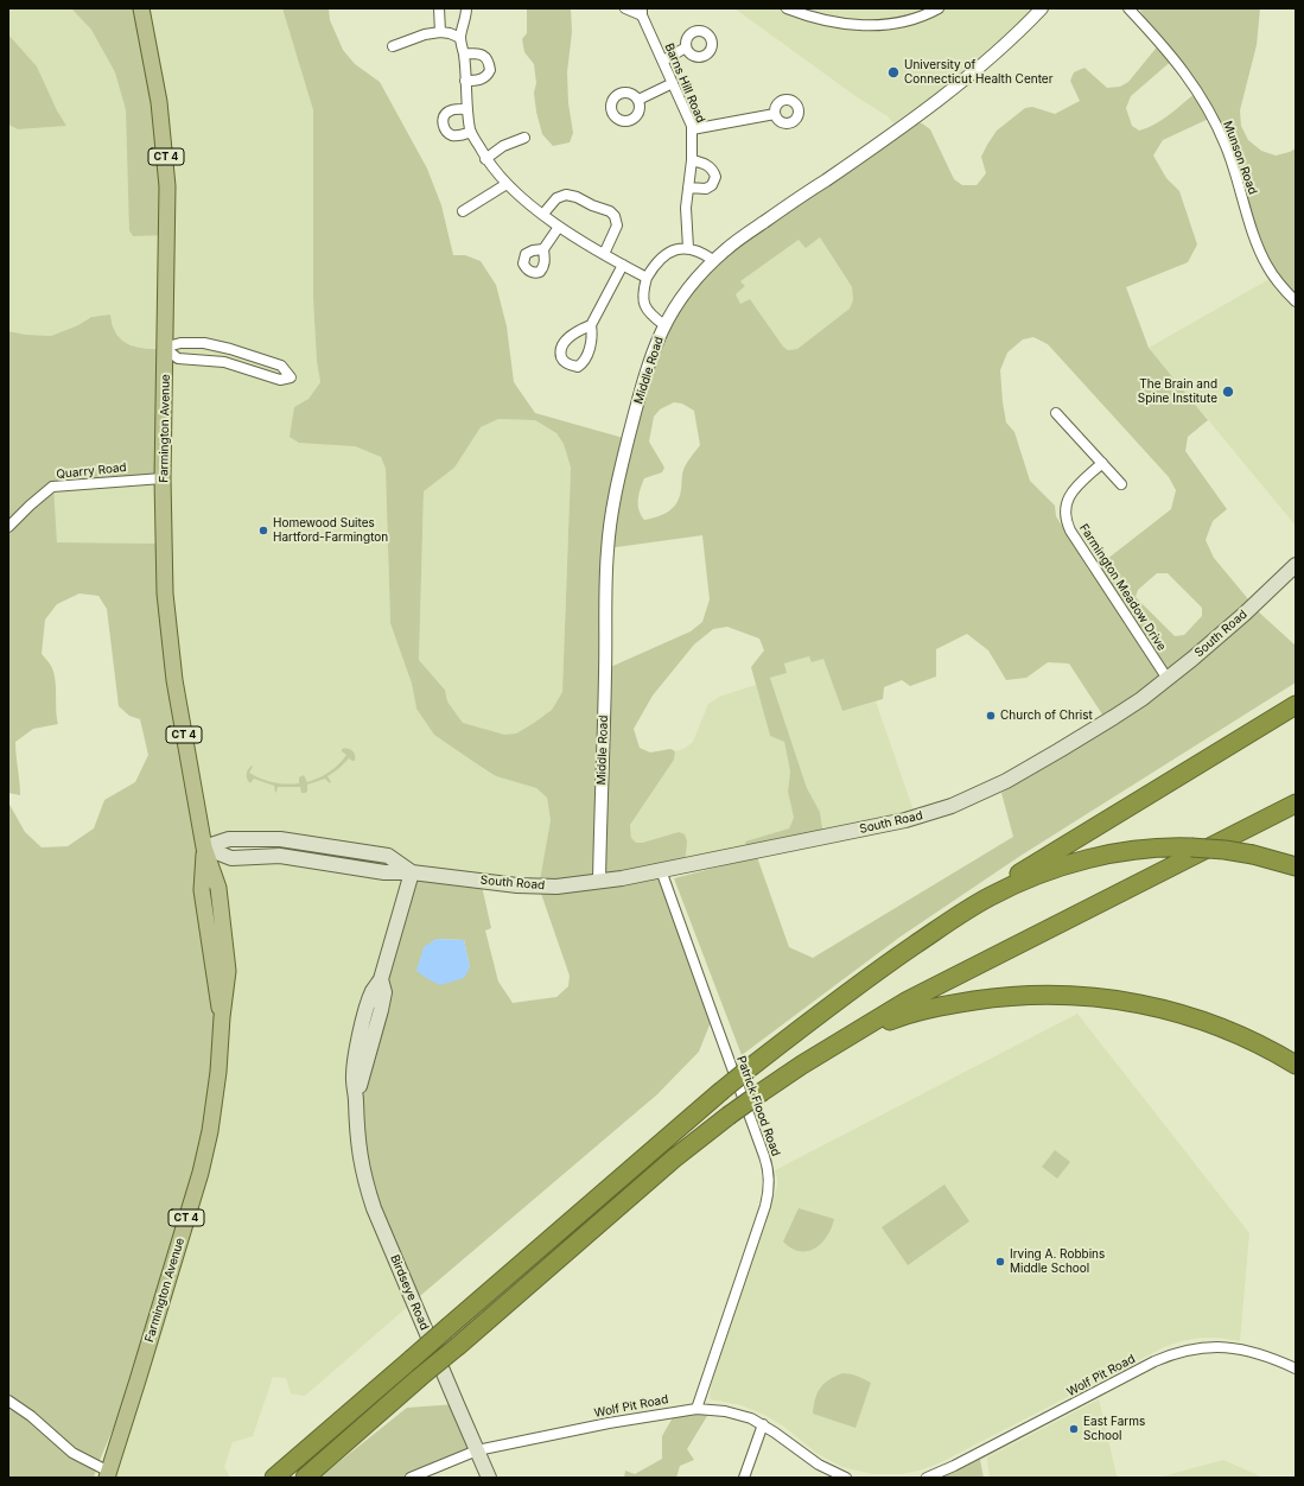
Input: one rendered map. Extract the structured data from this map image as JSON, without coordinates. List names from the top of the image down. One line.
{"streets":{"main road":["CT 4","Farmington Avenue","South Road","Birdseye Road"],"street":["Barns Hill Road","Munson Road","Middle Road","Quarry Road","Farmington Meadow Drive","Patrick Flood Road","Wolf Pit Road"]},"crossings":[["Middle Road","South Road"],["Farmington Avenue","Quarry Road"],["Farmington Avenue","South Road"],["Farmington Meadow Drive","South Road"],["South Road","Patrick Flood Road"],["South Road","Birdseye Road"],["Patrick Flood Road","Wolf Pit Road"],["Birdseye Road","Wolf Pit Road"]],"places":["University of Connecticut Health Center","The Brain and Spine Institute","Homewood Suites Hartford-Farmington","Church of Christ","Irving A. Robbins Middle School","East Farms School"]}
